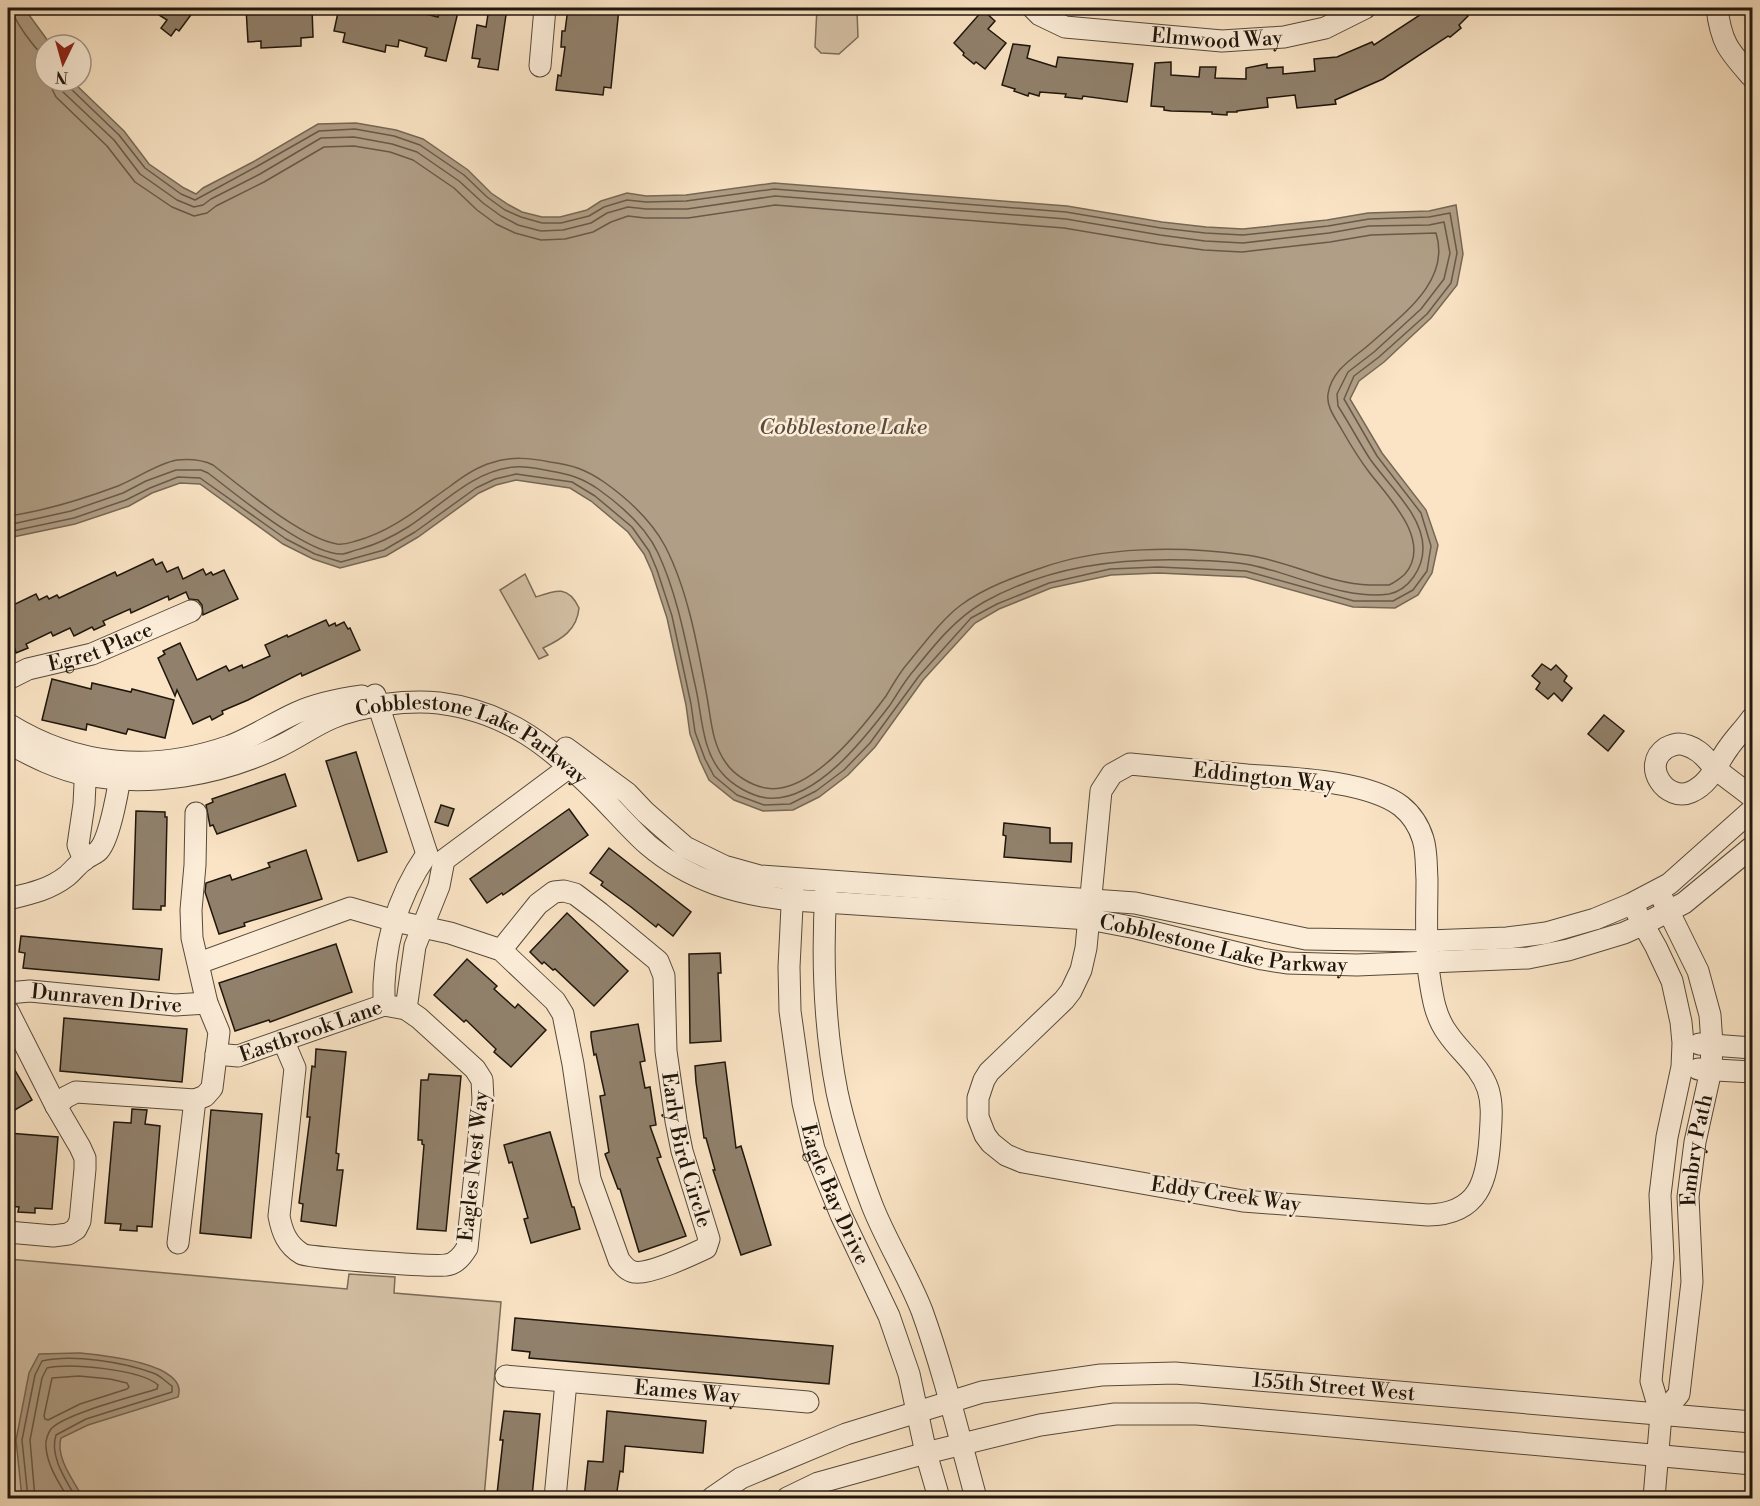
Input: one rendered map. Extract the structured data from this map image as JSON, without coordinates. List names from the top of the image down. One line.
{"streets":{"street":["Elmwood Way","Egret Place","Cobblestone Lake Parkway","Eddington Way","Dunraven Drive","Eastbrook Lane","Early Bird Circle","Embry Path","Eagles Nest Way","Eagle Bay Drive","Eddy Creek Way","155th Street West","Eames Way"]},"crossings":[["Cobblestone Lake Parkway","Eddington Way"],["Cobblestone Lake Parkway","Embry Path"],["Cobblestone Lake Parkway","Eagle Bay Drive"],["Cobblestone Lake Parkway","Eddy Creek Way"],["Eddington Way","Eddy Creek Way"],["Eastbrook Lane","Eagles Nest Way"],["Embry Path","155th Street West"],["Eagle Bay Drive","155th Street West"]],"water":["Cobblestone Lake"],"north":"bottom"}
